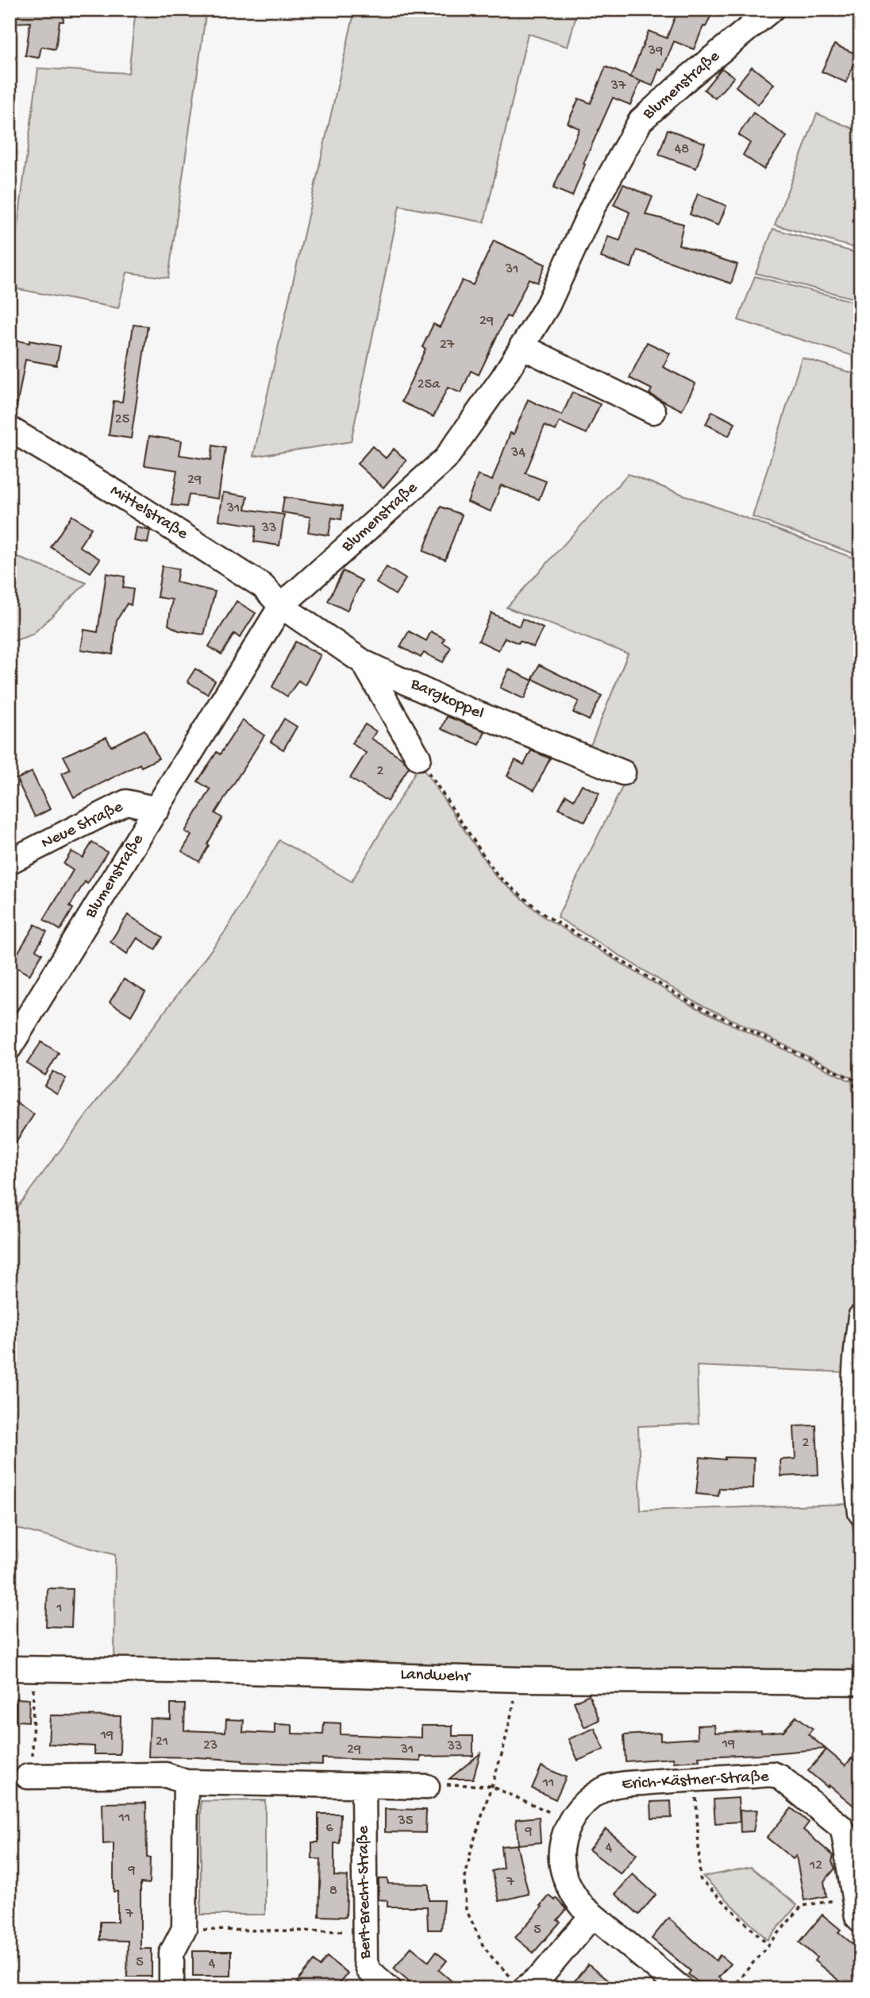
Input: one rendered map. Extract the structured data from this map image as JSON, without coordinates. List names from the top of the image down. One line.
{"streets":{"street":["Blumenstraße","Mittelstraße","Bargkoppel","Neue Straße","Landwehr","Erich-Kästner-Straße","Bert-Brecht-Straße"]},"crossings":[["Blumenstraße","Mittelstraße"],["Blumenstraße","Bargkoppel"],["Blumenstraße","Neue Straße"],["Mittelstraße","Bargkoppel"]],"house_numbers":["39","37","48","31","29","27","25a","25","34","29","31","33","2","2","1","19","21","19","23","33","29","31","11","11","35","6","9","4","12","9","7","8","7","5","5","4"]}
